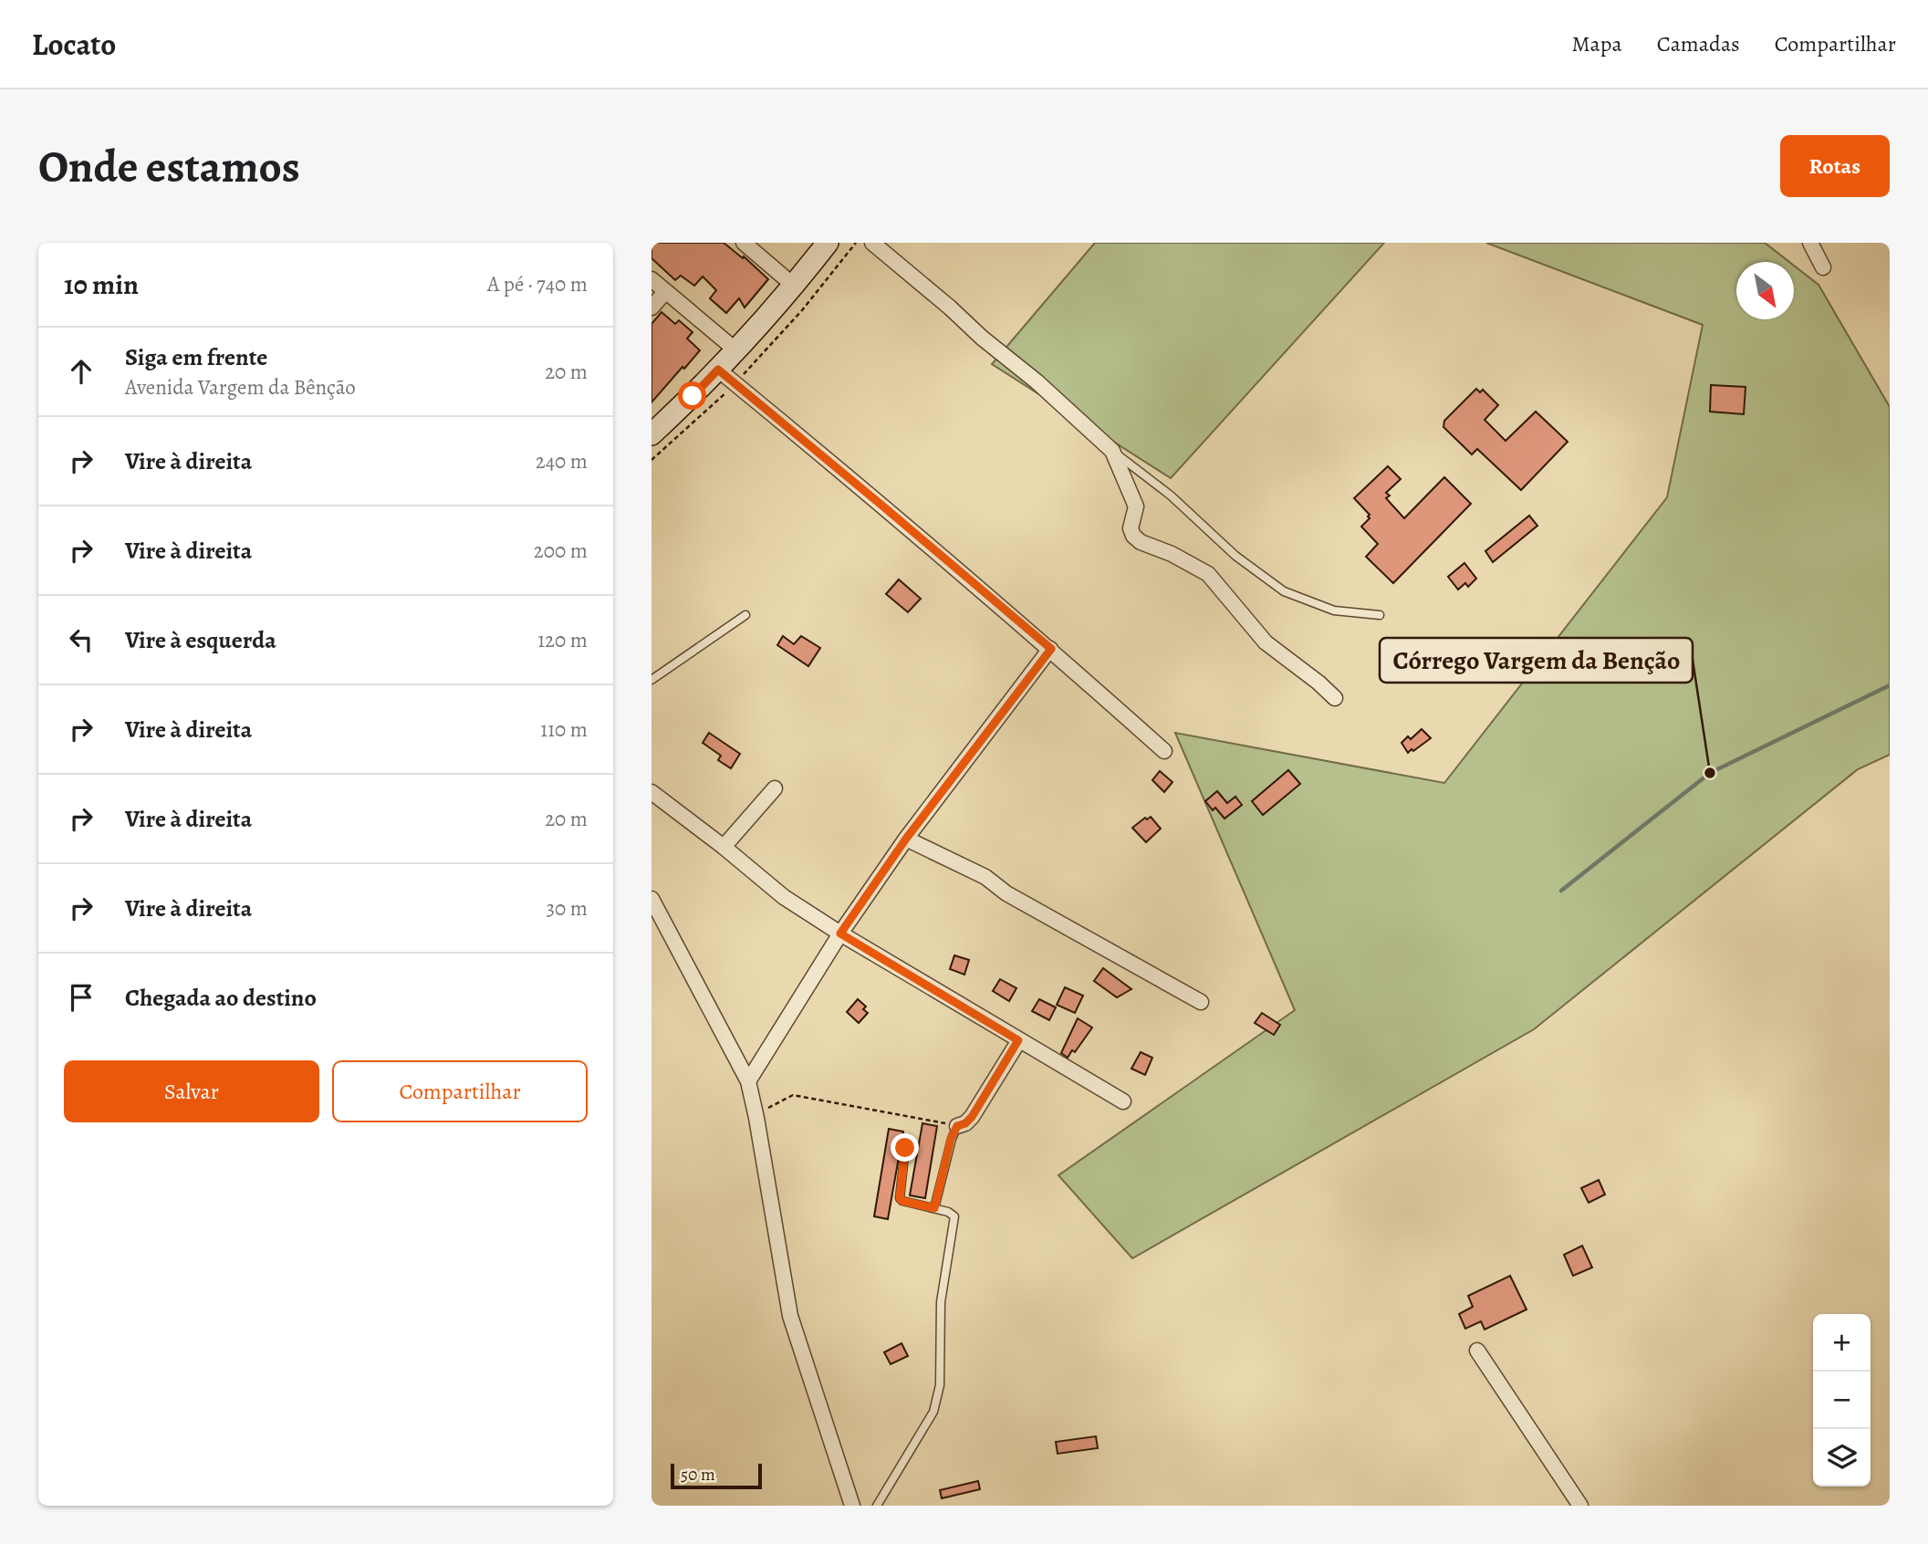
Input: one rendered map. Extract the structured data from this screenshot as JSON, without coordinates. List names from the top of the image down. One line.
{"places":["Córrego Vargem da Benção"],"scale_bar":"50 m","north":"bottom right","page":{"header":"Locato","nav":["Mapa","Camadas","Compartilhar"],"buttons":["Rotas",["Salvar","Compartilhar"]],"title":"Onde estamos","heading":["10 min","A pé · 740 m"],"list":[["Siga em frente","Avenida Vargem da Bênção","20 m"],["Vire à direita","240 m"],["Vire à direita","200 m"],["Vire à esquerda","120 m"],["Vire à direita","110 m"],["Vire à direita","20 m"],["Vire à direita","30 m"],"Chegada ao destino"],"map_buttons":["+","−"],"scale":"50 m"}}
